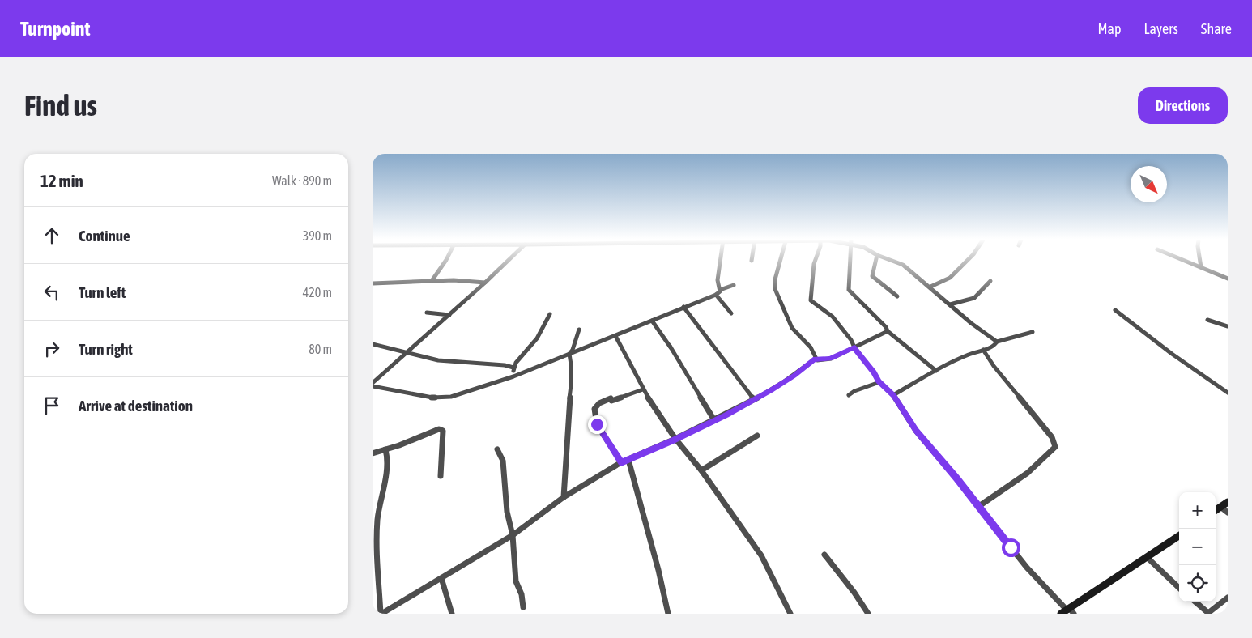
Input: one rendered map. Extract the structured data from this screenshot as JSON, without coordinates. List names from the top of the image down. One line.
{"north":"bottom right","page":{"header":"Turnpoint","nav":["Map","Layers","Share"],"buttons":"Directions","title":"Find us","heading":["12 min","Walk · 890 m"],"list":[["Continue","390 m"],["Turn left","420 m"],["Turn right","80 m"],"Arrive at destination"],"map_buttons":["+","−"]}}
